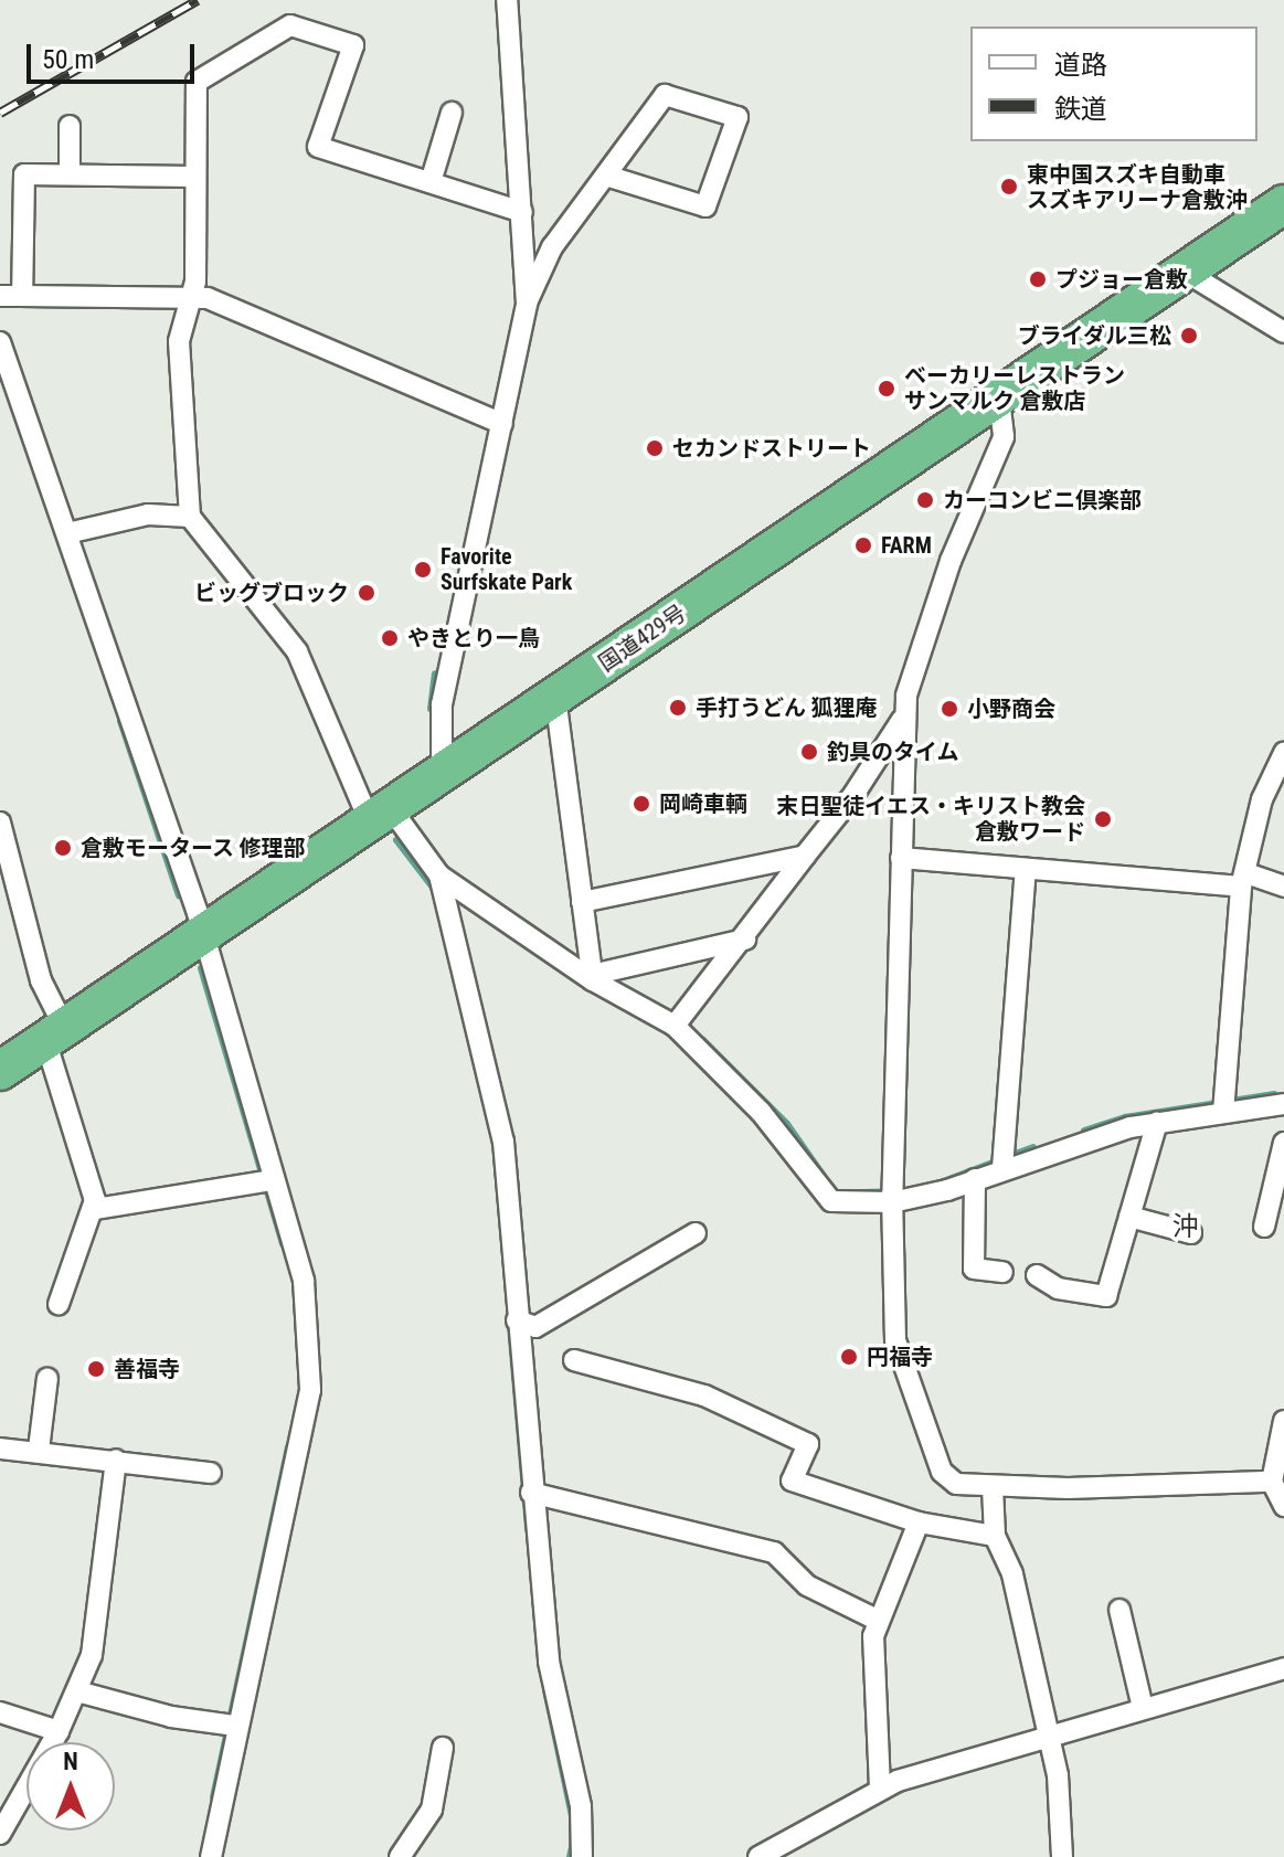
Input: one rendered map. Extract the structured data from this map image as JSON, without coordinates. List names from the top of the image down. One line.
{"streets":{"highway":["国道429号"]},"districts":["沖"],"places":["東中国スズキ自動車 スズキアリーナ倉敷沖","プジョー倉敷","ブライダル三松","ベーカリーレストラン サンマルク 倉敷店","セカンドストリート","カーコンビニ倶楽部","FARM","Favorite Surfskate Park","ビッグブロック","やきとり一鳥","手打うどん 狐狸庵","小野商会","釣具のタイム","岡崎車輌","末日聖徒イエス・キリスト教会 倉敷ワード","倉敷モータース 修理部","円福寺","善福寺"],"legend":["道路","鉄道"],"scale_bar":"50 m","north":"top"}
